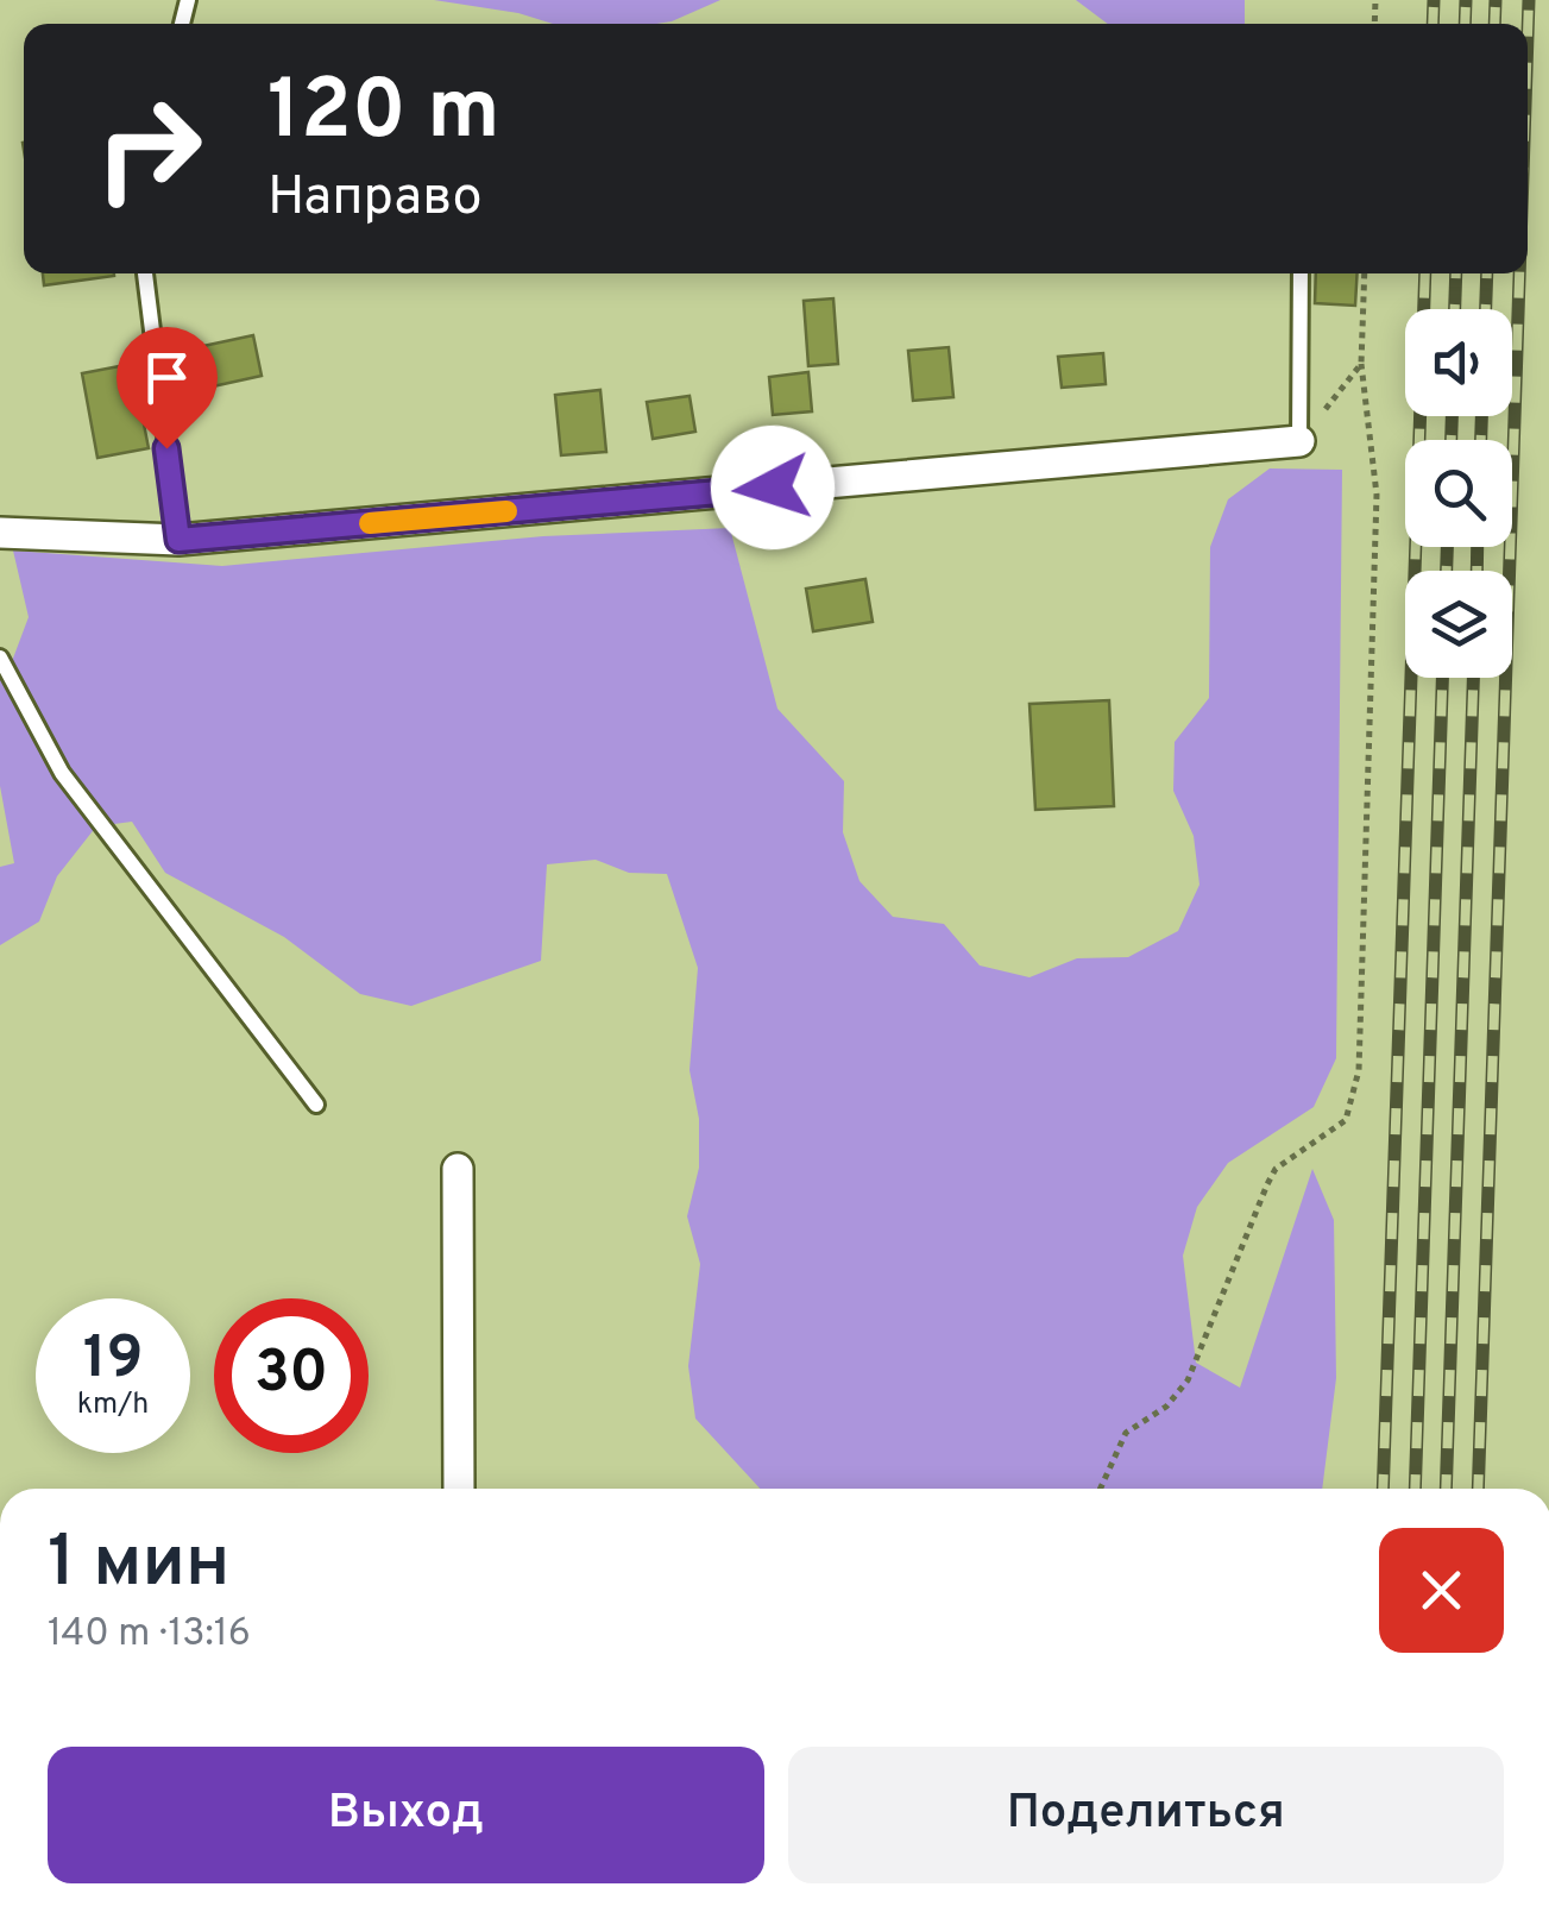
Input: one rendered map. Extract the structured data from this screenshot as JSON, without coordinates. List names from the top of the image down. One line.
{"page":{"turn":["120 m","Направо"],"speed":"19 km/h","limit":"30","heading":["1 мин","140 m · 13:16"],"buttons":["Выход","Поделиться"]}}
